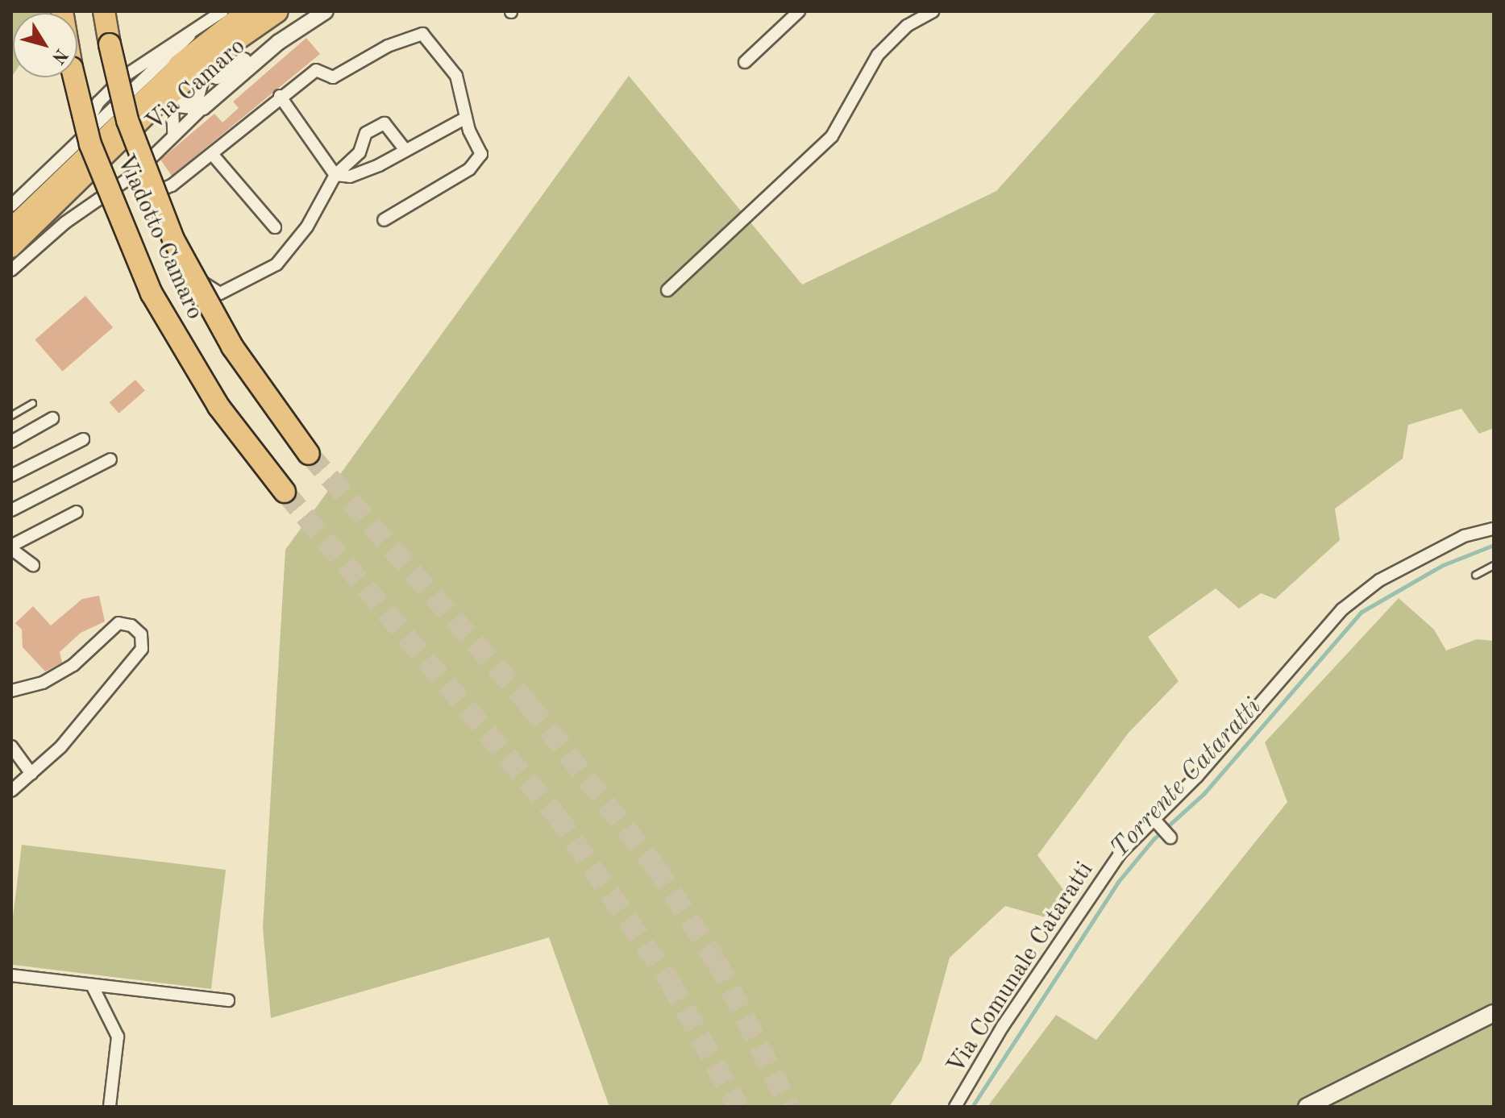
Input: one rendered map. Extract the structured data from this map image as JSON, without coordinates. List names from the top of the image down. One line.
{"streets":{"highway":["Viadotto Camaro"],"street":["Via Camaro","Via Comunale Cataratti"]},"water":["Torrente Cataratti"],"north":"bottom right"}
